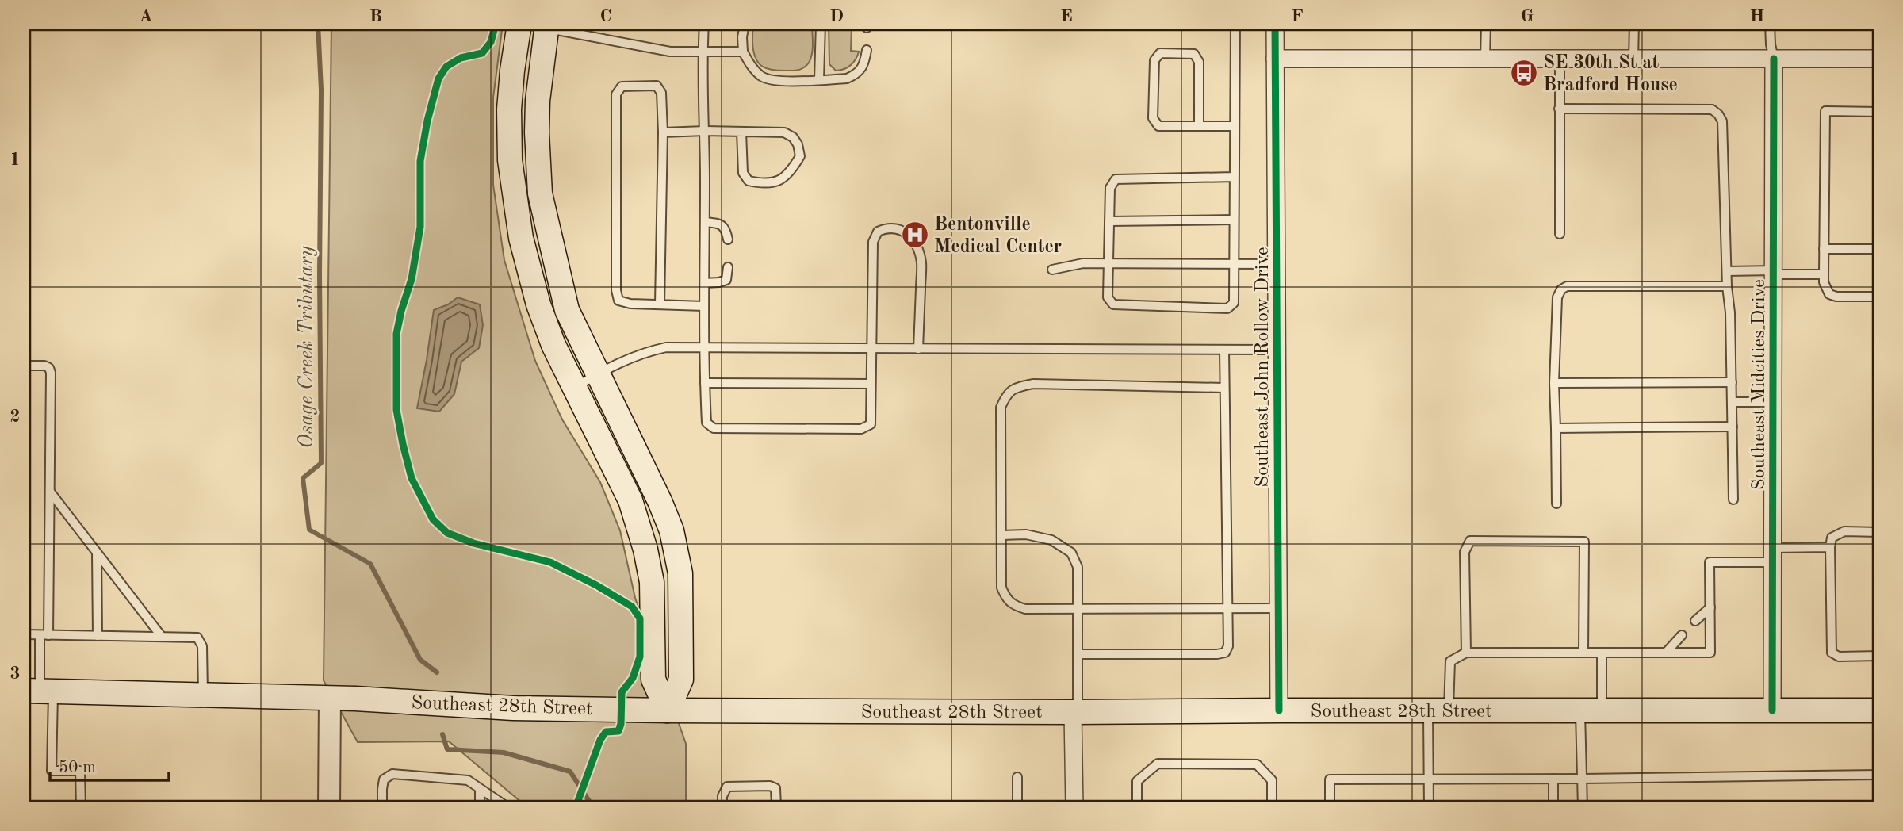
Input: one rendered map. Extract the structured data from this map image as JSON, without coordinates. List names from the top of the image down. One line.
{"streets":{"main road":["Southeast 28th Street"],"street":["Southeast John Rollow Drive","Southeast Midcities Drive"]},"crossings":[["Southeast John Rollow Drive","Southeast 28th Street"],["Southeast Midcities Drive","Southeast 28th Street"]],"water":["Osage Creek Tributary"],"places":{"bus stop":["SE 30th St at Bradford House"],"hospital":["Bentonville Medical Center"]},"scale_bar":"50 m","grid":{"columns":["A","B","C","D","E","F","G","H"],"rows":["1","2","3"]}}
